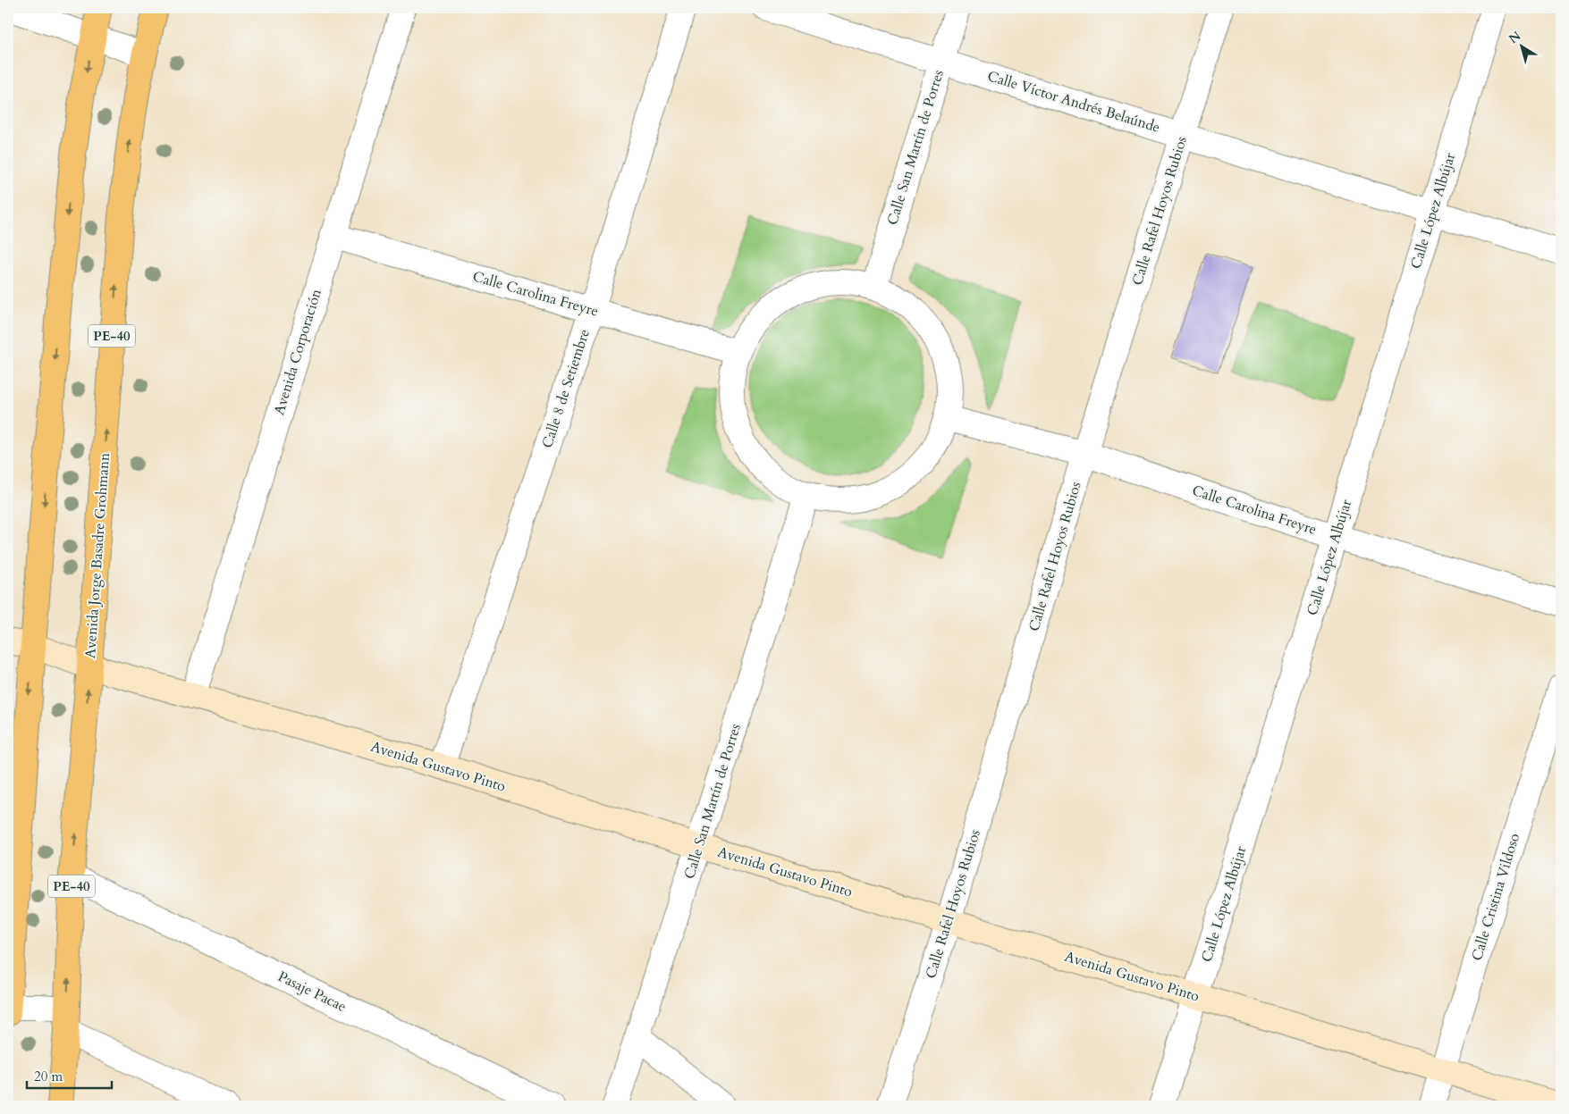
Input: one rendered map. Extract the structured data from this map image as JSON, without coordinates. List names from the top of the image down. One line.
{"streets":{"highway":["PE-40","Avenida Jorge Basadre Grohmann"],"main road":["Avenida Gustavo Pinto"],"street":["Calle Víctor Andrés Belaúnde","Calle San Martín de Porres","Calle Rafel Hoyos Rubios","Calle López Albújar","Calle Carolina Freyre","Avenida Corporación","Calle 8 de Setiembre","Calle Cristina Vildoso","Pasaje Pacae"]},"crossings":[["Calle Víctor Andrés Belaúnde","Calle San Martín de Porres"],["Calle Víctor Andrés Belaúnde","Calle Rafel Hoyos Rubios"],["Calle Víctor Andrés Belaúnde","Calle López Albújar"],["Calle San Martín de Porres","Avenida Gustavo Pinto"],["Calle Rafel Hoyos Rubios","Calle Carolina Freyre"],["Calle Rafel Hoyos Rubios","Avenida Gustavo Pinto"],["Calle López Albújar","Calle Carolina Freyre"],["Calle López Albújar","Avenida Gustavo Pinto"],["Calle Carolina Freyre","Avenida Corporación"],["Calle Carolina Freyre","Calle 8 de Setiembre"],["Avenida Corporación","Avenida Gustavo Pinto"],["Calle 8 de Setiembre","Avenida Gustavo Pinto"],["Avenida Jorge Basadre Grohmann","Avenida Gustavo Pinto"],["Avenida Jorge Basadre Grohmann","Pasaje Pacae"],["Avenida Gustavo Pinto","Calle Cristina Vildoso"]],"scale_bar":"20 m","north":"top left"}
